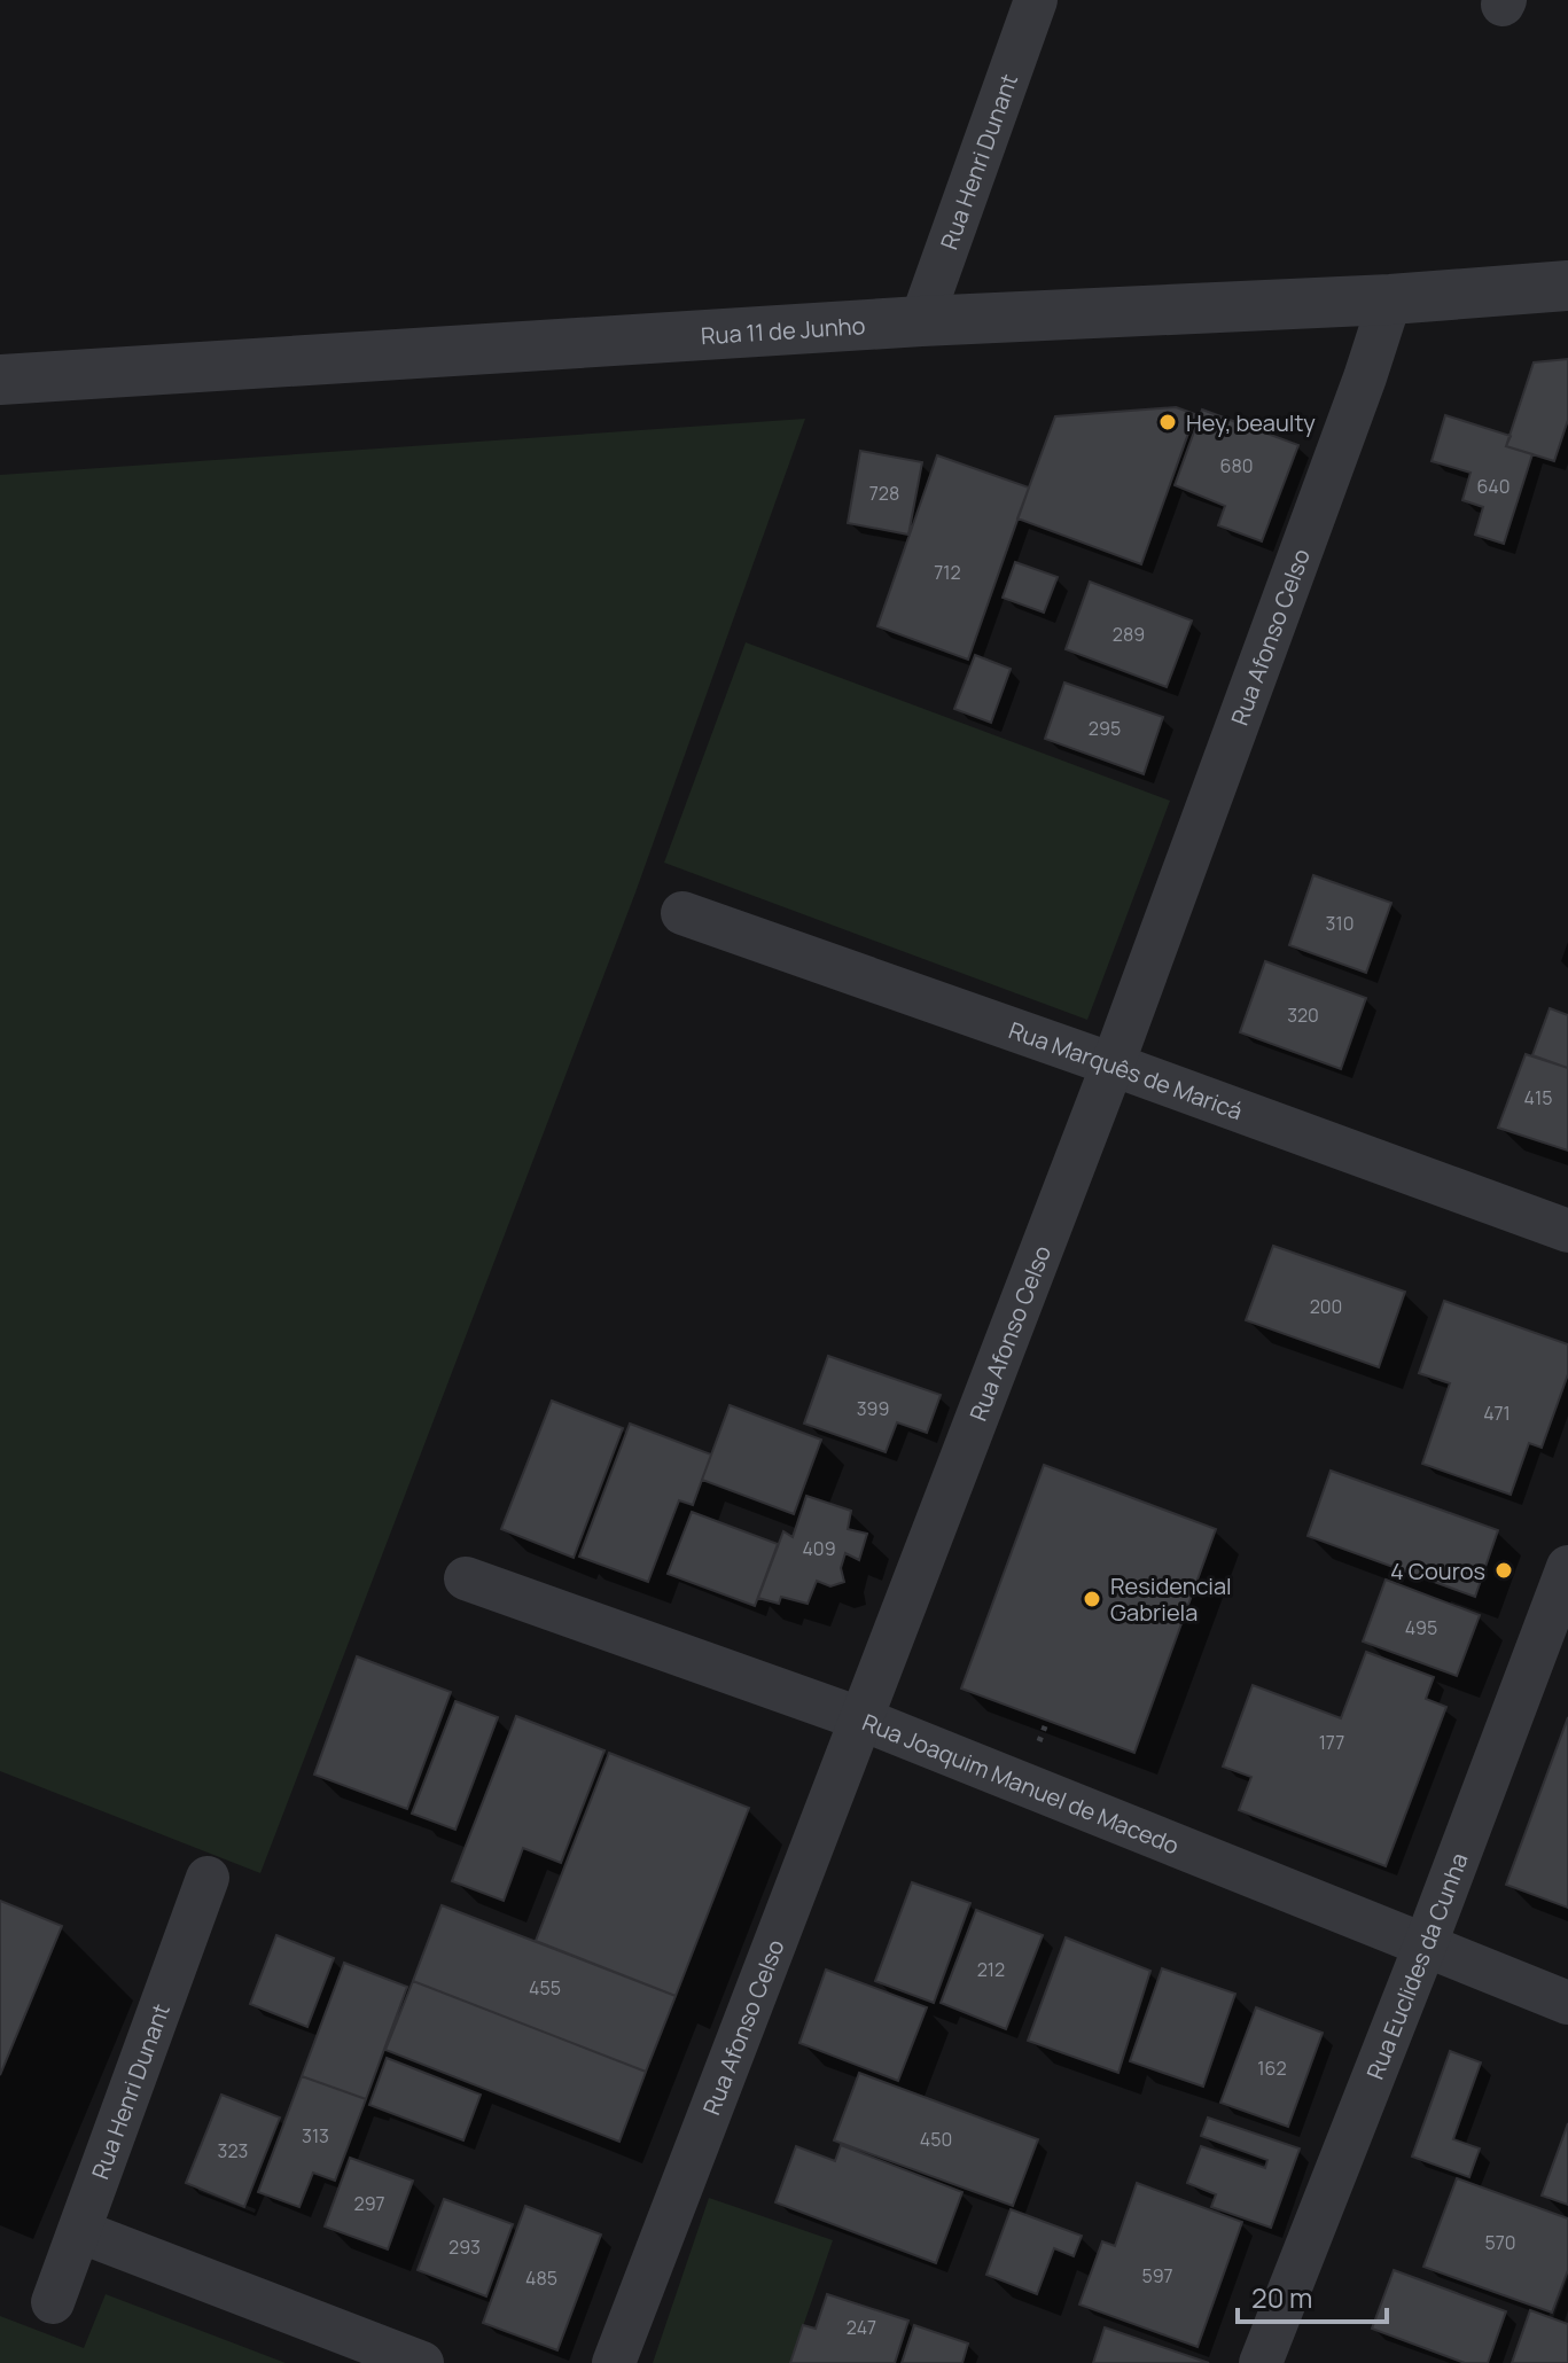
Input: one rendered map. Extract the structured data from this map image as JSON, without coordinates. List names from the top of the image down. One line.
{"streets":{"street":["Rua Henri Dunant","Rua 11 de Junho","Rua Afonso Celso","Rua Marquês de Maricá","Rua Joaquim Manuel de Macedo","Rua Euclides da Cunha"]},"crossings":[["Rua Henri Dunant","Rua 11 de Junho"],["Rua 11 de Junho","Rua Afonso Celso"],["Rua Afonso Celso","Rua Marquês de Maricá"],["Rua Afonso Celso","Rua Joaquim Manuel de Macedo"],["Rua Joaquim Manuel de Macedo","Rua Euclides da Cunha"]],"places":["Hey, beaulty","4 Couros","Residencial Gabriela"],"house_numbers":["680","640","728","712","289","295","310","320","415","200","399","471","409","495","177","212","455","162","313","450","323","297","570","293","597","485","247"],"scale_bar":"20 m"}
